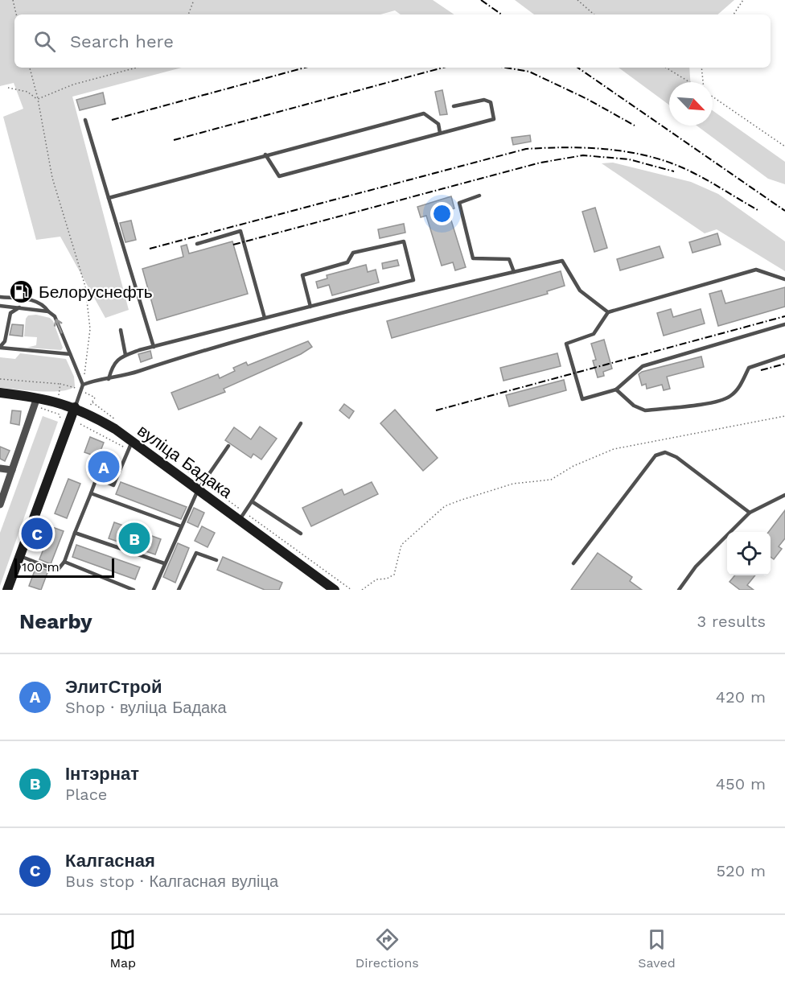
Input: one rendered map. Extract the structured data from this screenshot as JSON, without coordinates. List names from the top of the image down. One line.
{"streets":{"main road":["вуліца Бадака"]},"places":{"fuel station":["Белоруснефть"]},"scale_bar":"100 m","north":"bottom right","page":{"search":"Search here","pins":["A","C","B"],"scale":"100 m","heading":["Nearby","3 results"],"list":[{"mark":"A","name":"ЭлитСтрой","note":"Shop · вуліца Бадака","value":"420 m"},{"mark":"B","name":"Інтэрнат","note":"Place","value":"450 m"},{"mark":"C","name":"Калгасная","note":"Bus stop · Калгасная вуліца","value":"520 m"}],"nav":["Map","Directions","Saved"]}}
